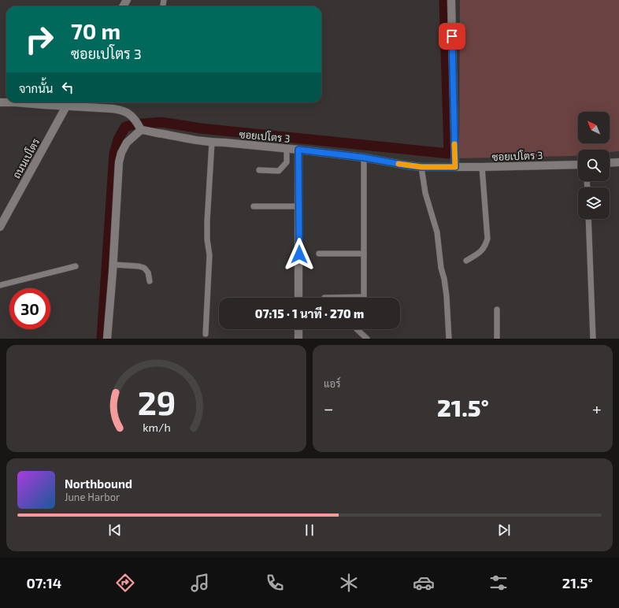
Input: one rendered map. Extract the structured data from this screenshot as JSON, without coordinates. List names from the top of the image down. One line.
{"streets":{"street":["ซอยเปโตร 3","ถนนเปโตร"]},"north":"top left","page":{"turn":["70 m","ซอยเปโตร 3"],"then":"จากนั้น","limit":"30","trip":"07:15 · 1 นาที · 270 m","tile":"แอร์","heat":["−","21.5°","+"],"song":["Northbound","June Harbor"],"tabs":["07:14","21.5°"],"gauge":["29","km/h"]}}
